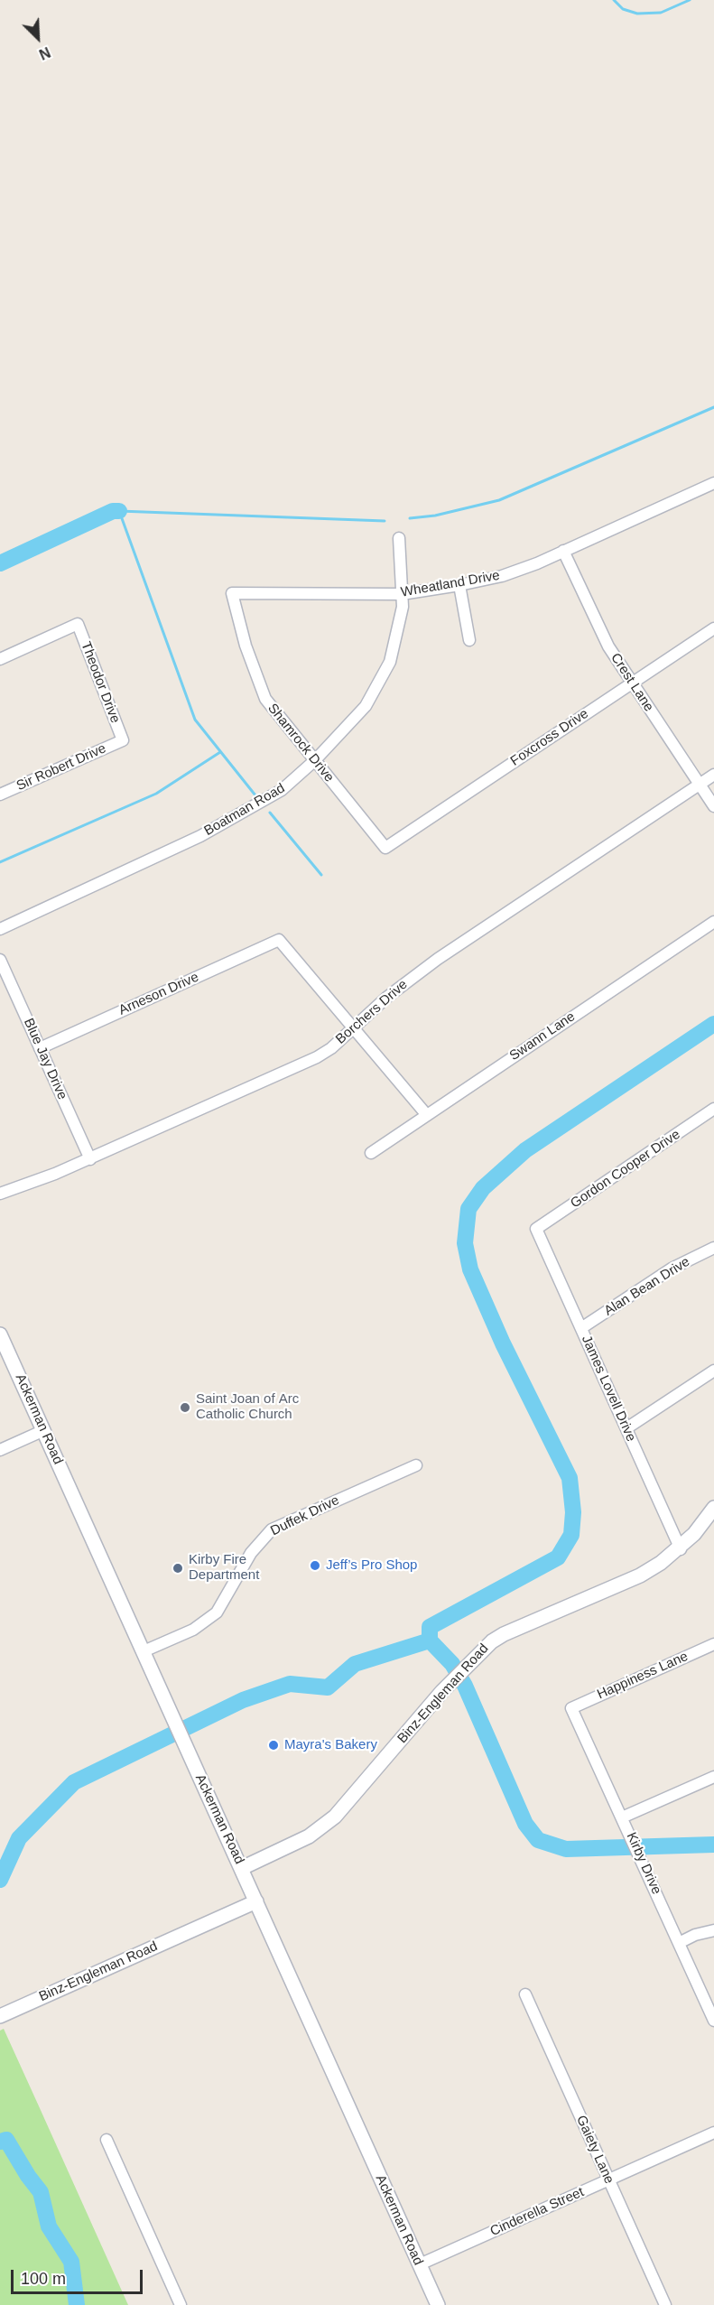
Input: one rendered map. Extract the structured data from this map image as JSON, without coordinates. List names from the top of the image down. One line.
{"streets":{"street":["Wheatland Drive","Theodor Drive","Crest Lane","Foxcross Drive","Shamrock Drive","Sir Robert Drive","Boatman Road","Arneson Drive","Borchers Drive","Swann Lane","Blue Jay Drive","Gordon Cooper Drive","Alan Bean Drive","James Lovell Drive","Ackerman Road","Duffek Drive","Happiness Lane","Binz-Engleman Road","Kirby Drive","Gaiety Lane","Cinderella Street"]},"crossings":[["Wheatland Drive","Crest Lane"],["Wheatland Drive","Shamrock Drive"],["Wheatland Drive","Boatman Road"],["Theodor Drive","Sir Robert Drive"],["Crest Lane","Foxcross Drive"],["Crest Lane","Borchers Drive"],["Foxcross Drive","Shamrock Drive"],["Shamrock Drive","Boatman Road"],["Arneson Drive","Borchers Drive"],["Arneson Drive","Blue Jay Drive"],["Borchers Drive","Blue Jay Drive"],["Gordon Cooper Drive","James Lovell Drive"],["Alan Bean Drive","James Lovell Drive"],["James Lovell Drive","Binz-Engleman Road"],["Ackerman Road","Duffek Drive"],["Ackerman Road","Binz-Engleman Road"],["Ackerman Road","Cinderella Street"],["Happiness Lane","Kirby Drive"],["Gaiety Lane","Cinderella Street"]],"places":["Saint Joan of Arc Catholic Church","Jeff’s Pro Shop","Kirby Fire Department","Mayra's Bakery"],"scale_bar":"100 m","north":"bottom right"}
